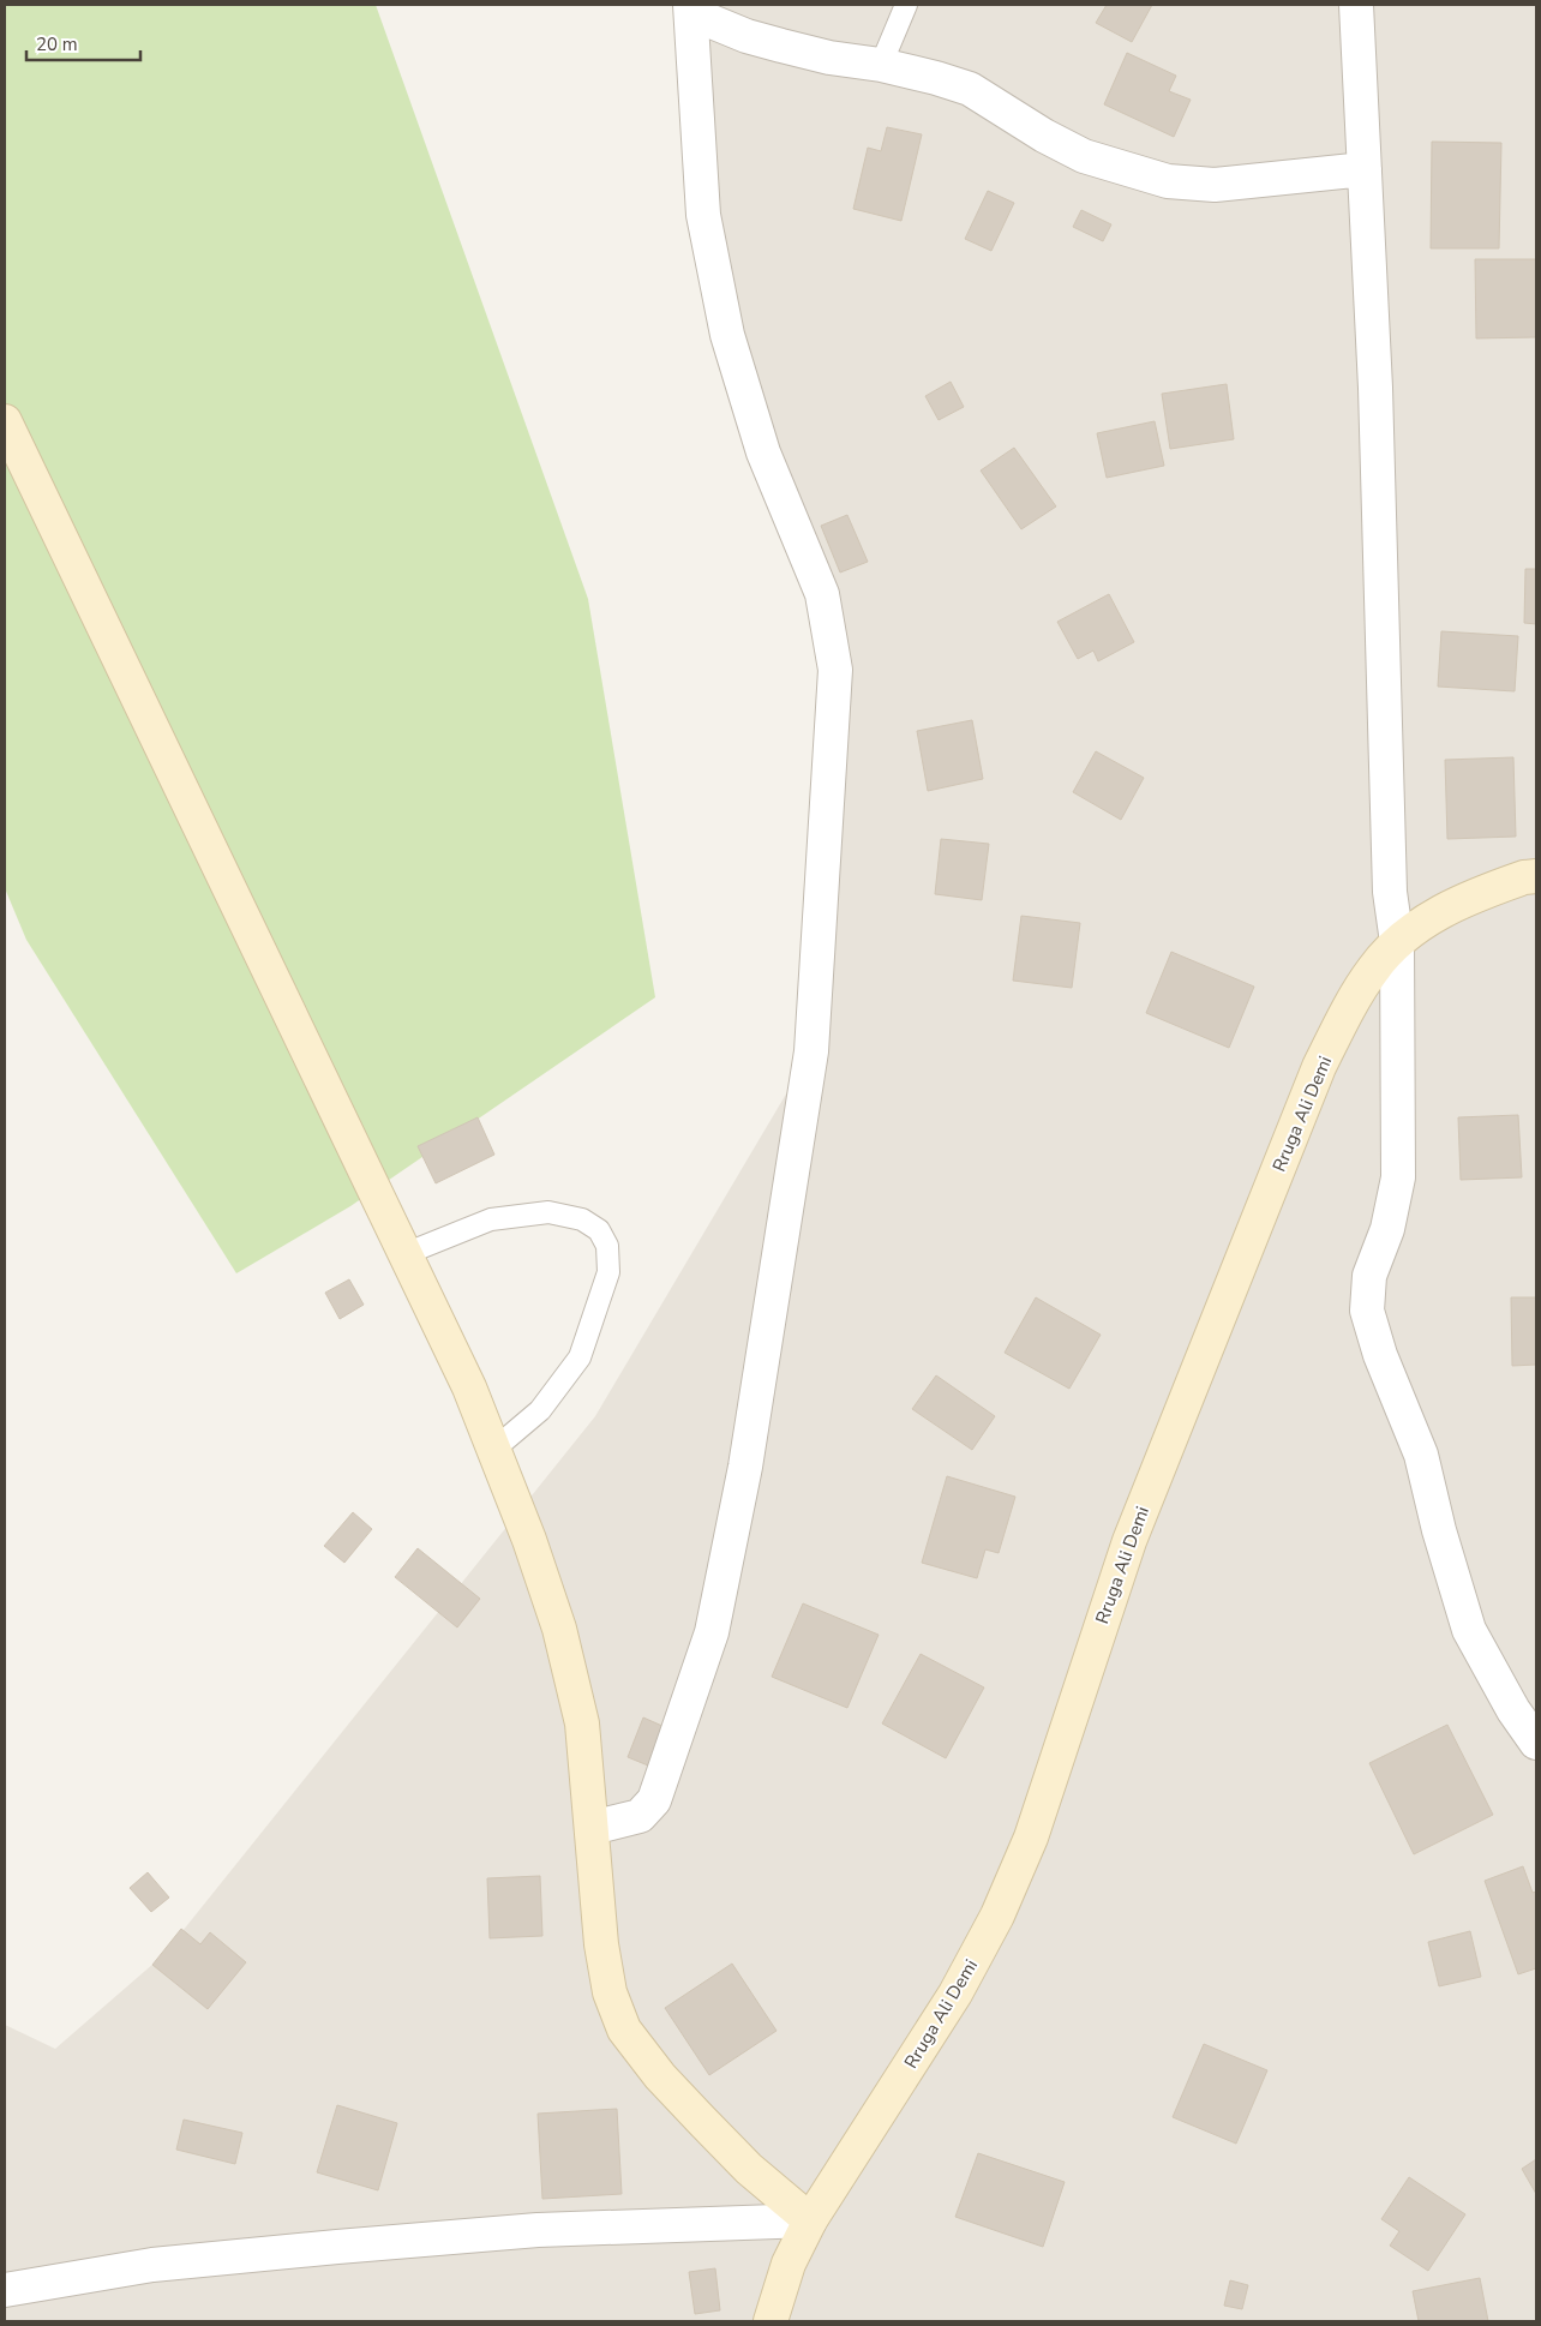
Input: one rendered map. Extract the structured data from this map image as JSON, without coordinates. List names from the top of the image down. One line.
{"streets":{"street":["Rruga Ali Demi"]},"scale_bar":"20 m"}
